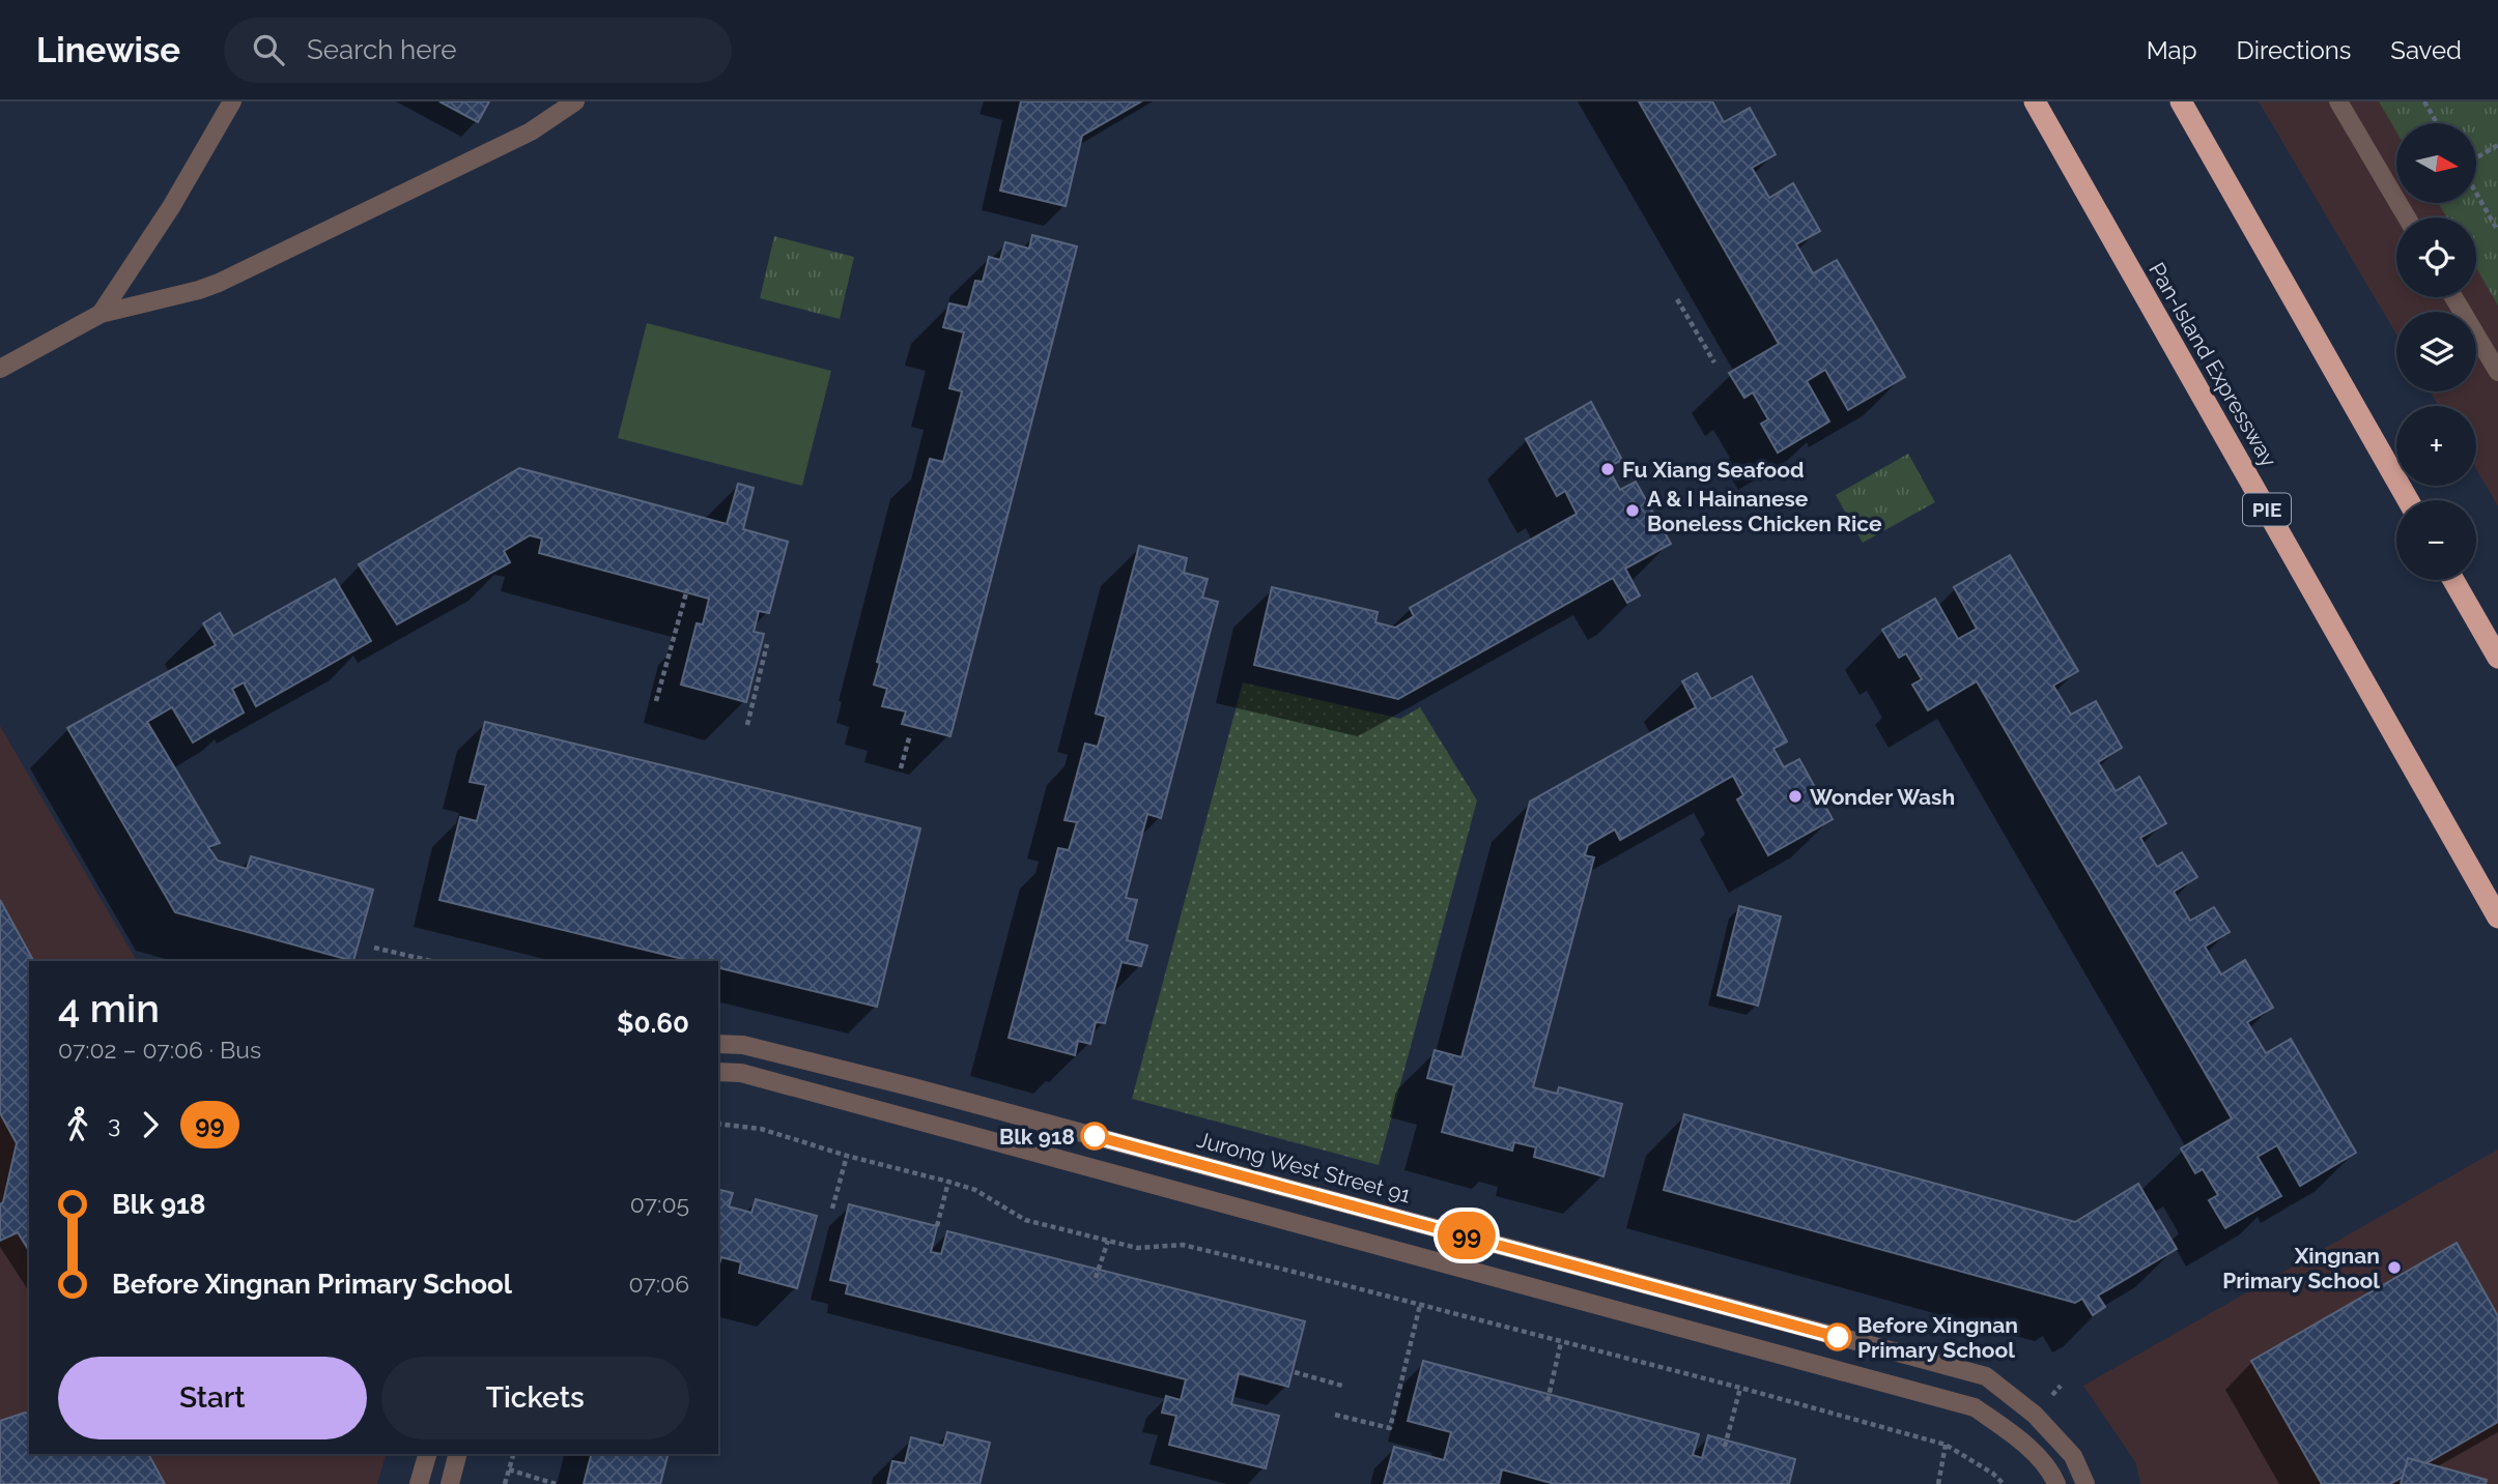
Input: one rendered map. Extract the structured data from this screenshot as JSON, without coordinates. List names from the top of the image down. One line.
{"streets":{"highway":["Pan-Island Expressway","PIE"],"street":["Jurong West Street 91"]},"places":["Fu Xiang Seafood","A & I Hainanese Boneless Chicken Rice","Wonder Wash","Blk 918","Xingnan Primary School","Before Xingnan Primary School"],"lines":["bus line 99"],"north":"right","page":{"header":"Linewise","search":"Search here","nav":["Map","Directions","Saved"],"on_map":"99","map_buttons":["+","−"],"heading":["4 min","07:02 – 07:06 · Bus","$0.60"],"legs":["3","99"],"list":[{"name":"Blk 918","value":"07:05"},{"name":"Before Xingnan Primary School","value":"07:06"}],"buttons":["Start","Tickets"]}}
